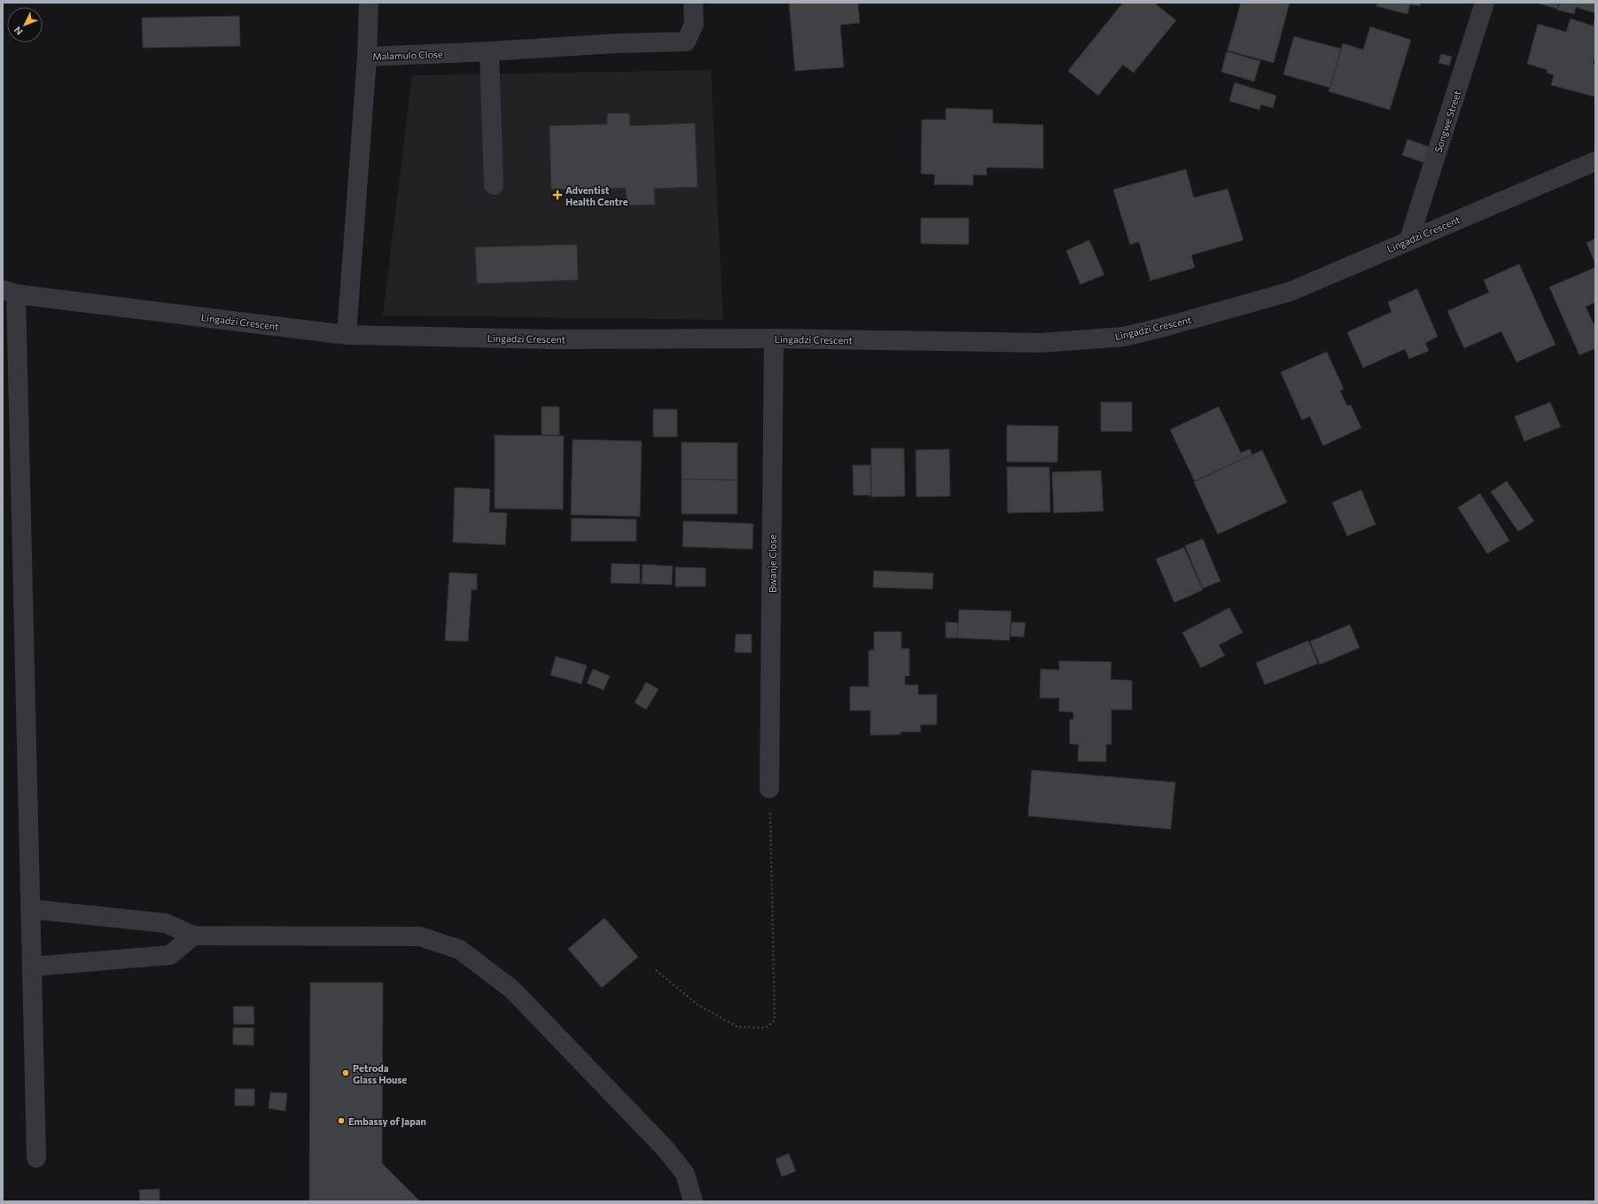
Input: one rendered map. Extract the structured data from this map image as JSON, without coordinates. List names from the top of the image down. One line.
{"streets":{"street":["Malamulo Close","Songwe Street","Lingadzi Crescent","Bwanje Close"]},"crossings":[["Malamulo Close","Lingadzi Crescent"],["Songwe Street","Lingadzi Crescent"],["Lingadzi Crescent","Bwanje Close"]],"places":{"health":["Adventist Health Centre"],"other":["Petroda Glass House","Embassy of Japan"]},"north":"bottom left"}
